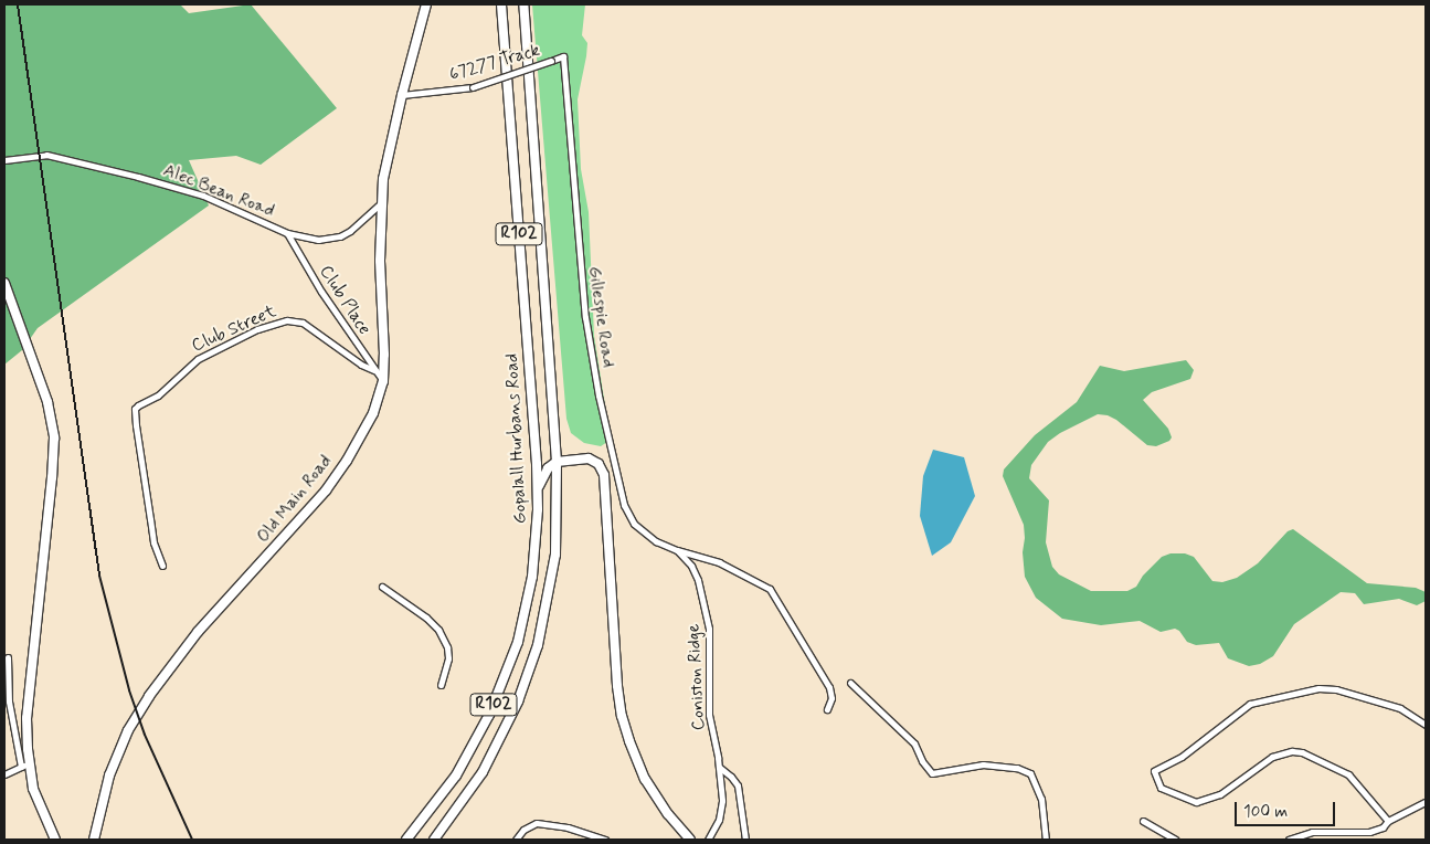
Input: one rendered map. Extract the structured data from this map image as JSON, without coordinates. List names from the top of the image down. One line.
{"streets":{"main road":["R102","Gopalall Hurbans Road","Old Main Road"],"street":["67277 Track","Alec Bean Road","Club Place","Gillespie Road","Club Street","Coniston Ridge"]},"crossings":[["67277 Track","Gillespie Road"],["67277 Track","Old Main Road"],["Alec Bean Road","Club Place"],["Alec Bean Road","Old Main Road"],["Club Place","Club Street"],["Club Place","Old Main Road"],["Gillespie Road","Coniston Ridge"]],"scale_bar":"100 m"}
